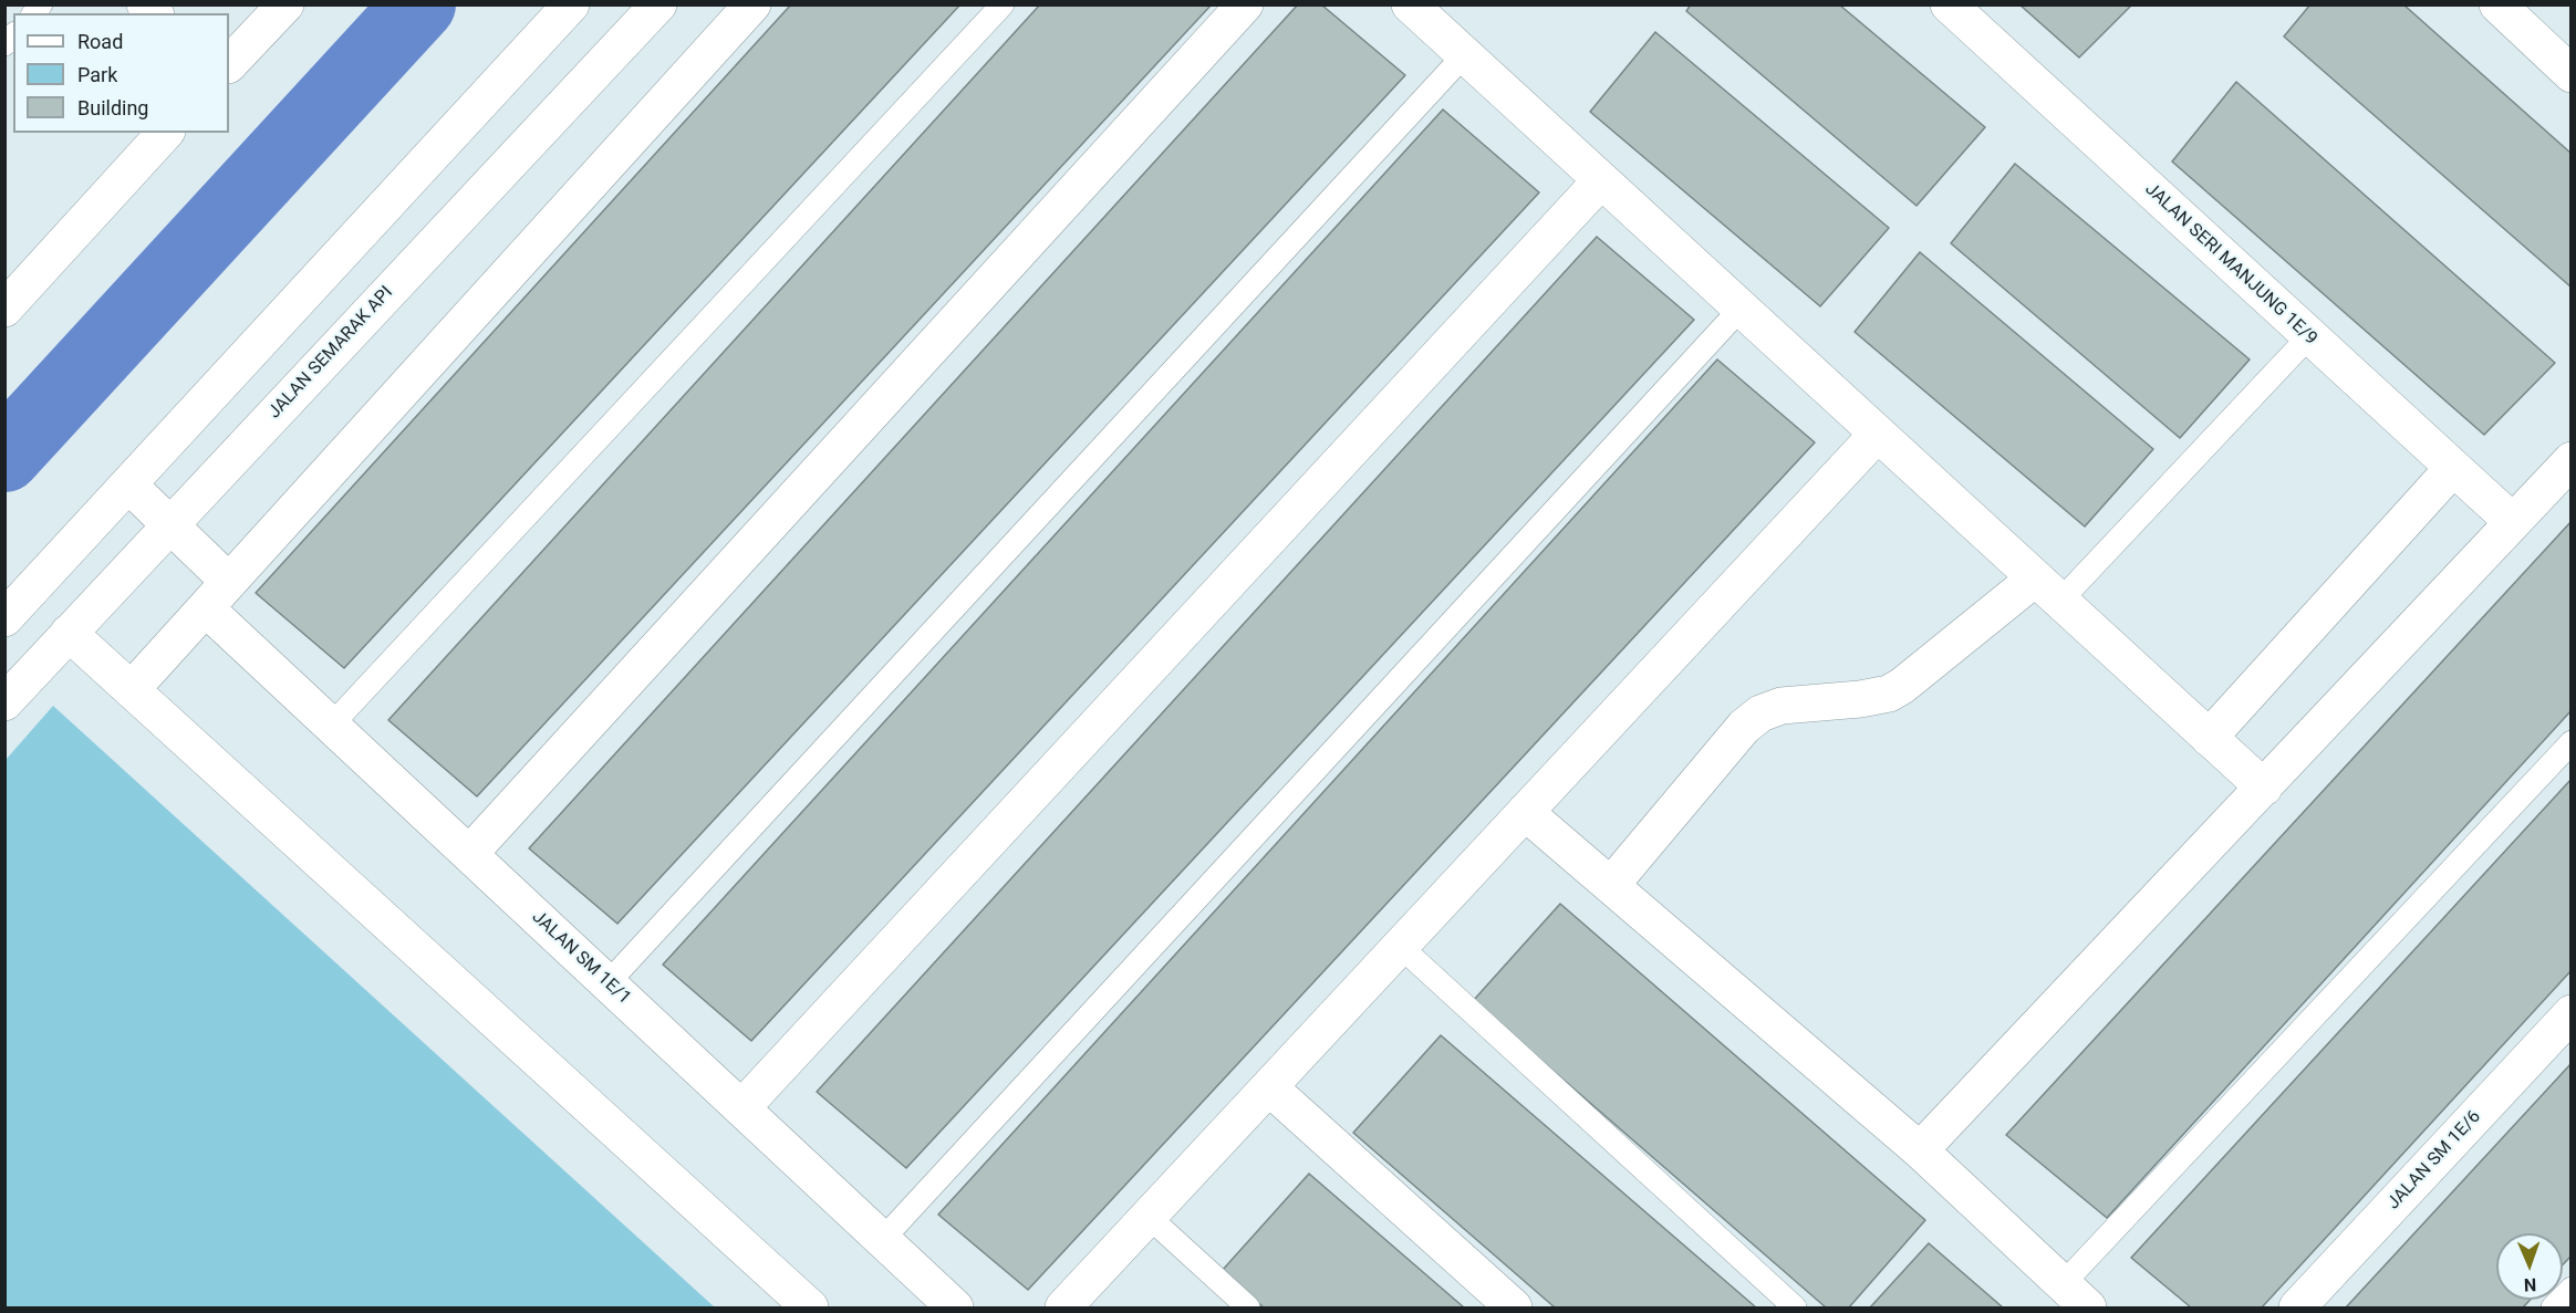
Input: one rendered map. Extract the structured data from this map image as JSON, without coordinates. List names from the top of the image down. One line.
{"streets":{"street":["JALAN SERI MANJUNG 1E/9","JALAN SEMARAK API","JALAN SM 1E/1","JALAN SM 1E/6"]},"crossings":[["JALAN SEMARAK API","JALAN SM 1E/1"]],"legend":["Road","Park","Building"],"north":"bottom"}
